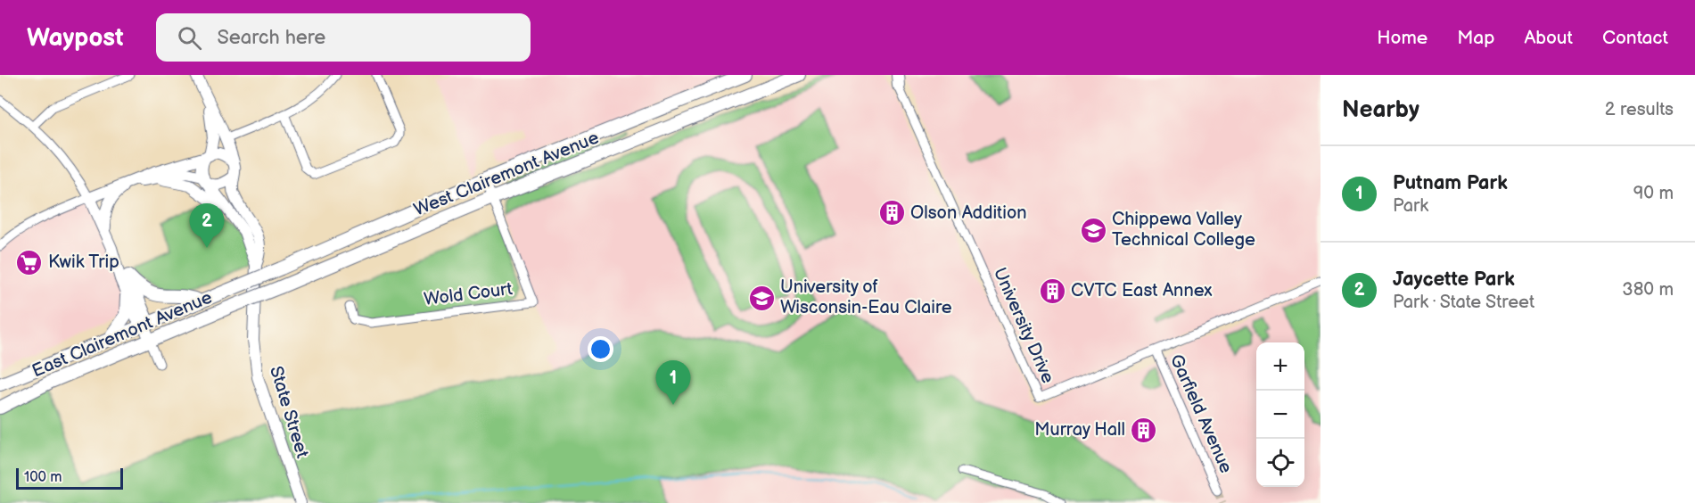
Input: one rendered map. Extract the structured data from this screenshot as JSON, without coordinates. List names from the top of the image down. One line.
{"streets":{"main road":["West Clairemont Avenue","East Clairemont Avenue","State Street"],"street":["Wold Court","University Drive","Garfield Avenue"]},"crossings":[["West Clairemont Avenue","Wold Court"],["West Clairemont Avenue","East Clairemont Avenue"],["University Drive","Garfield Avenue"]],"places":{"building":["Olson Addition","CVTC East Annex","Murray Hall"],"school or university":["Chippewa Valley Technical College","University of Wisconsin-Eau Claire"],"supermarket":["Kwik Trip"]},"scale_bar":"100 m","page":{"header":"Waypost","search":"Search here","nav":["Home","Map","About","Contact"],"heading":["Nearby","2 results"],"list":[{"mark":"1","name":"Putnam Park","note":"Park","value":"90 m"},{"mark":"2","name":"Jaycette Park","note":"Park · State Street","value":"380 m"}],"pins":["2","1"],"map_buttons":["+","−"],"scale":"100 m"}}
